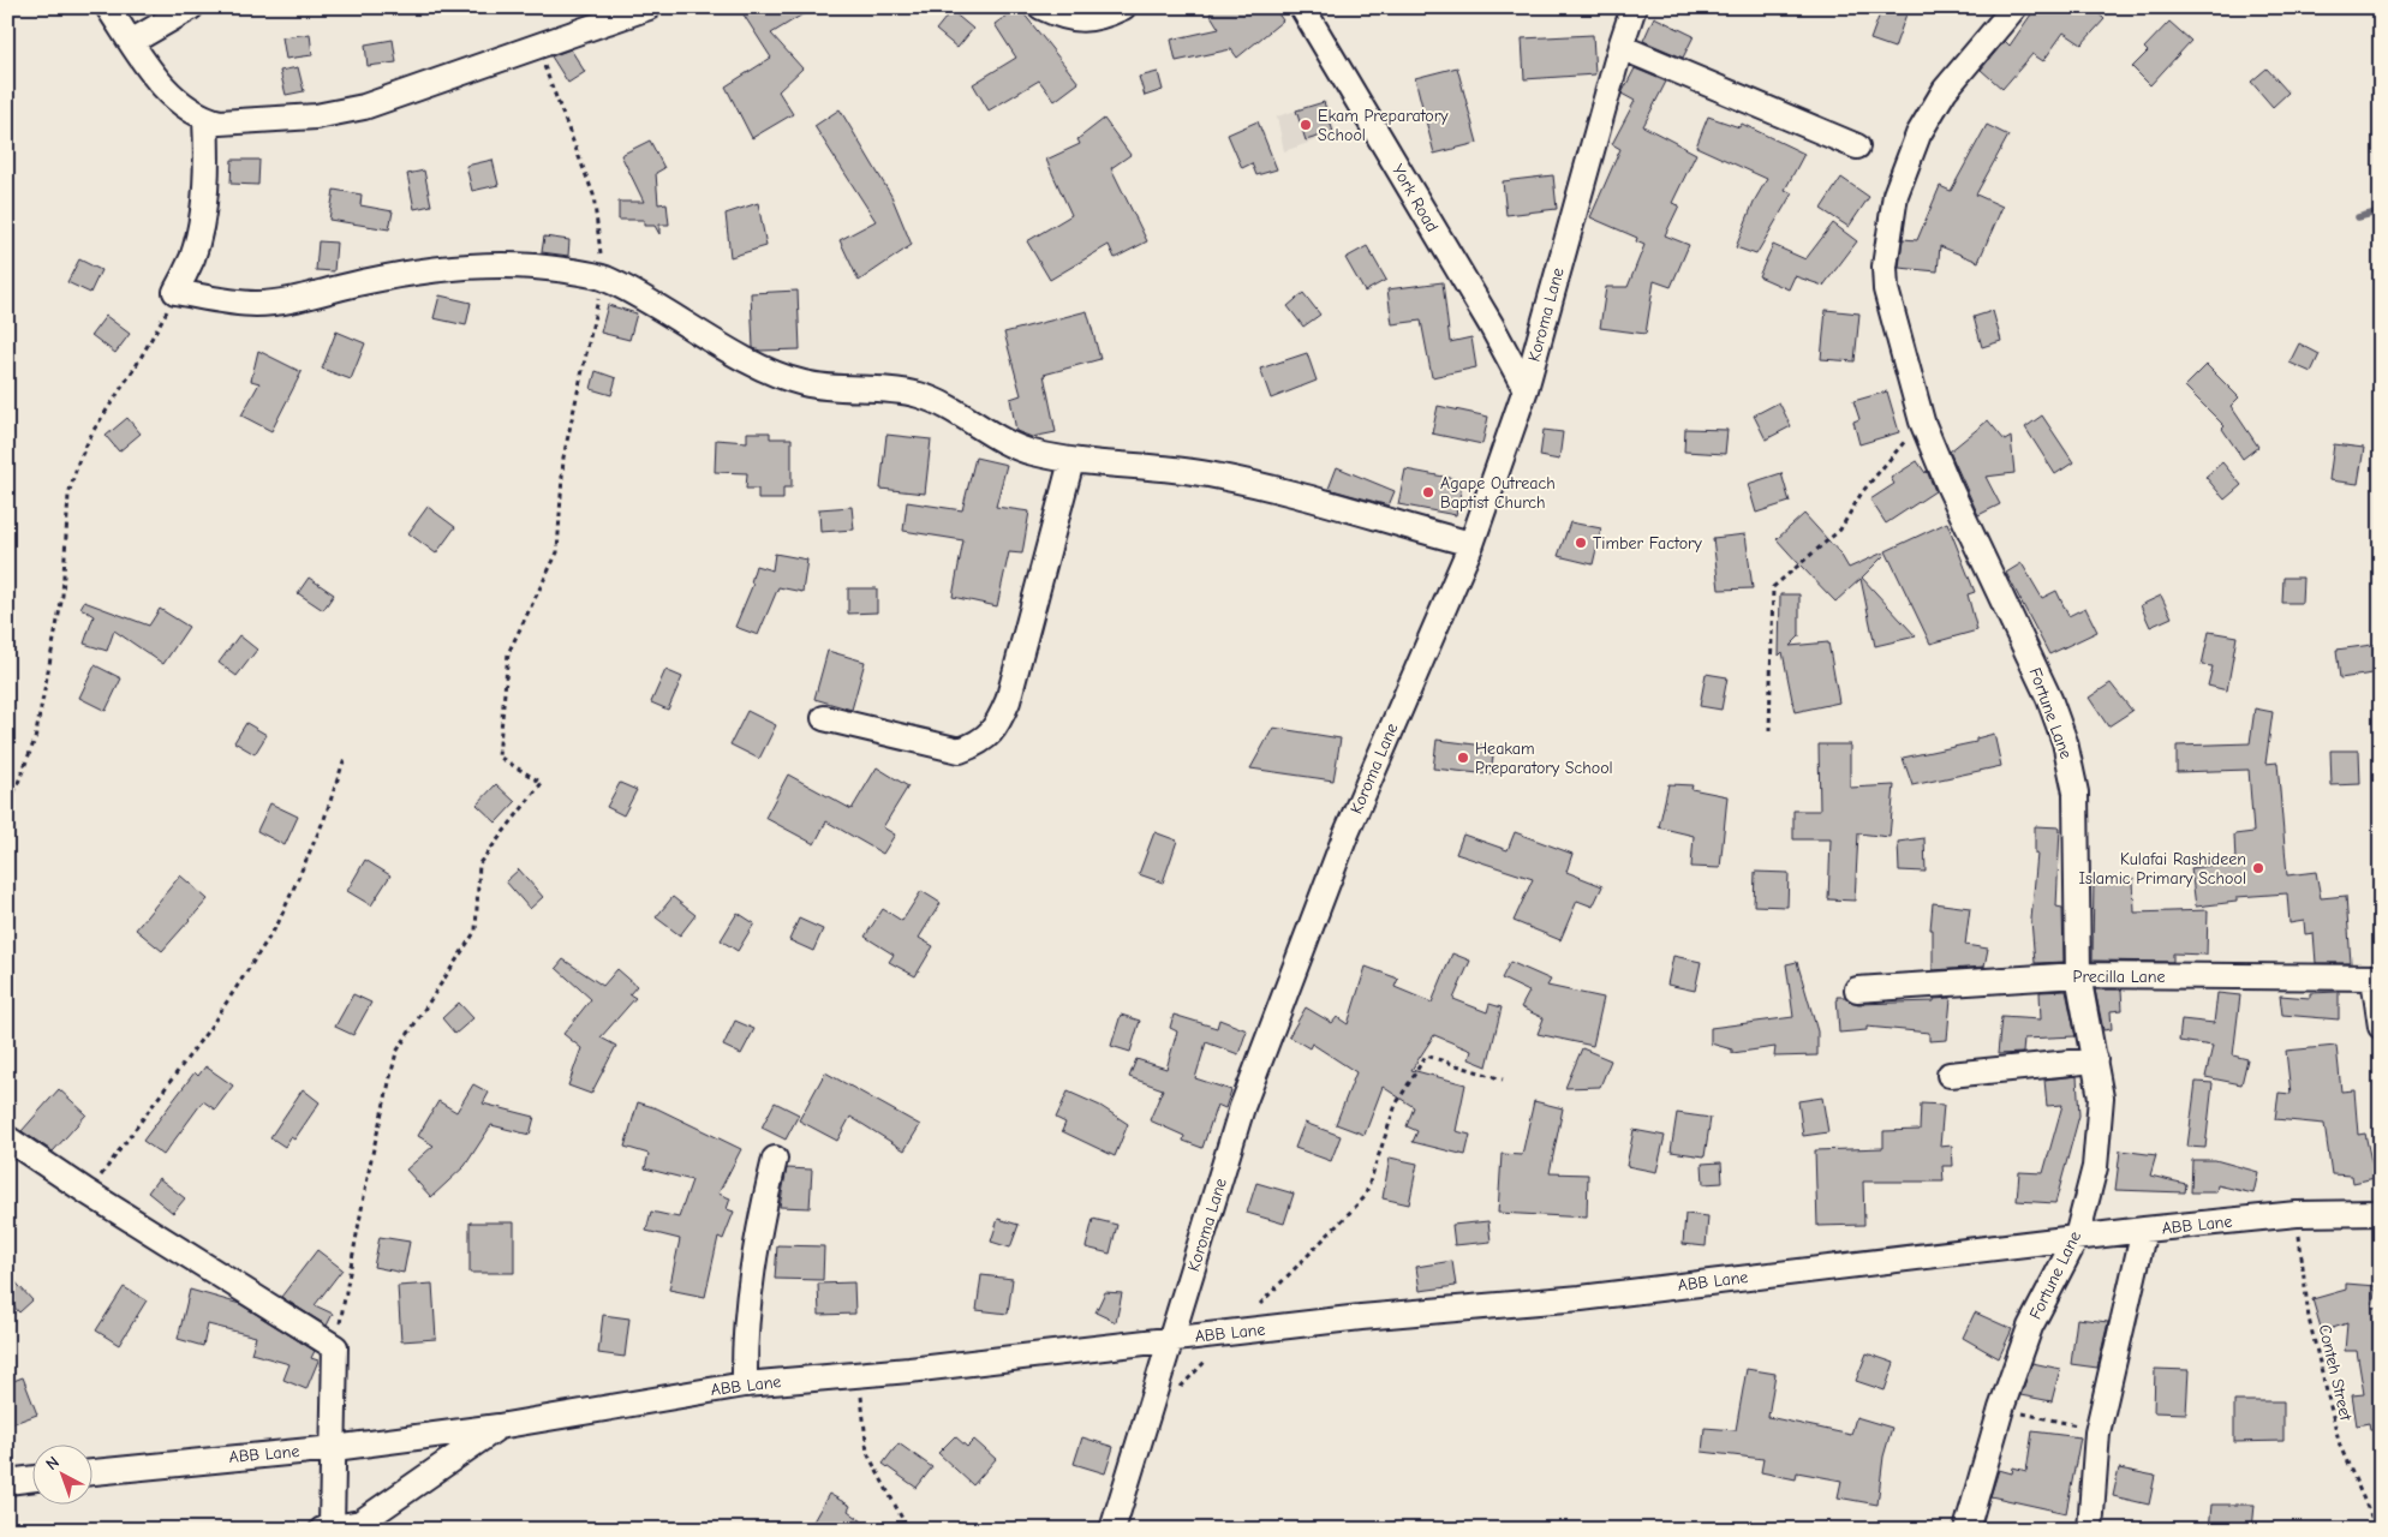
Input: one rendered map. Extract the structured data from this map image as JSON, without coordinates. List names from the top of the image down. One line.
{"streets":{"street":["York Road","Koroma Lane","Fortune Lane","Precilla Lane","ABB Lane"],"path":["Conteh Street"]},"crossings":[["York Road","Koroma Lane"],["Koroma Lane","ABB Lane"],["Fortune Lane","Precilla Lane"],["Fortune Lane","ABB Lane"],["ABB Lane","Conteh Street"]],"places":["Ekam Preparatory School","Agape Outreach Baptist Church","Timber Factory","Heakam Preparatory School","Kulafai Rashideen Islamic Primary School"],"north":"top left"}
